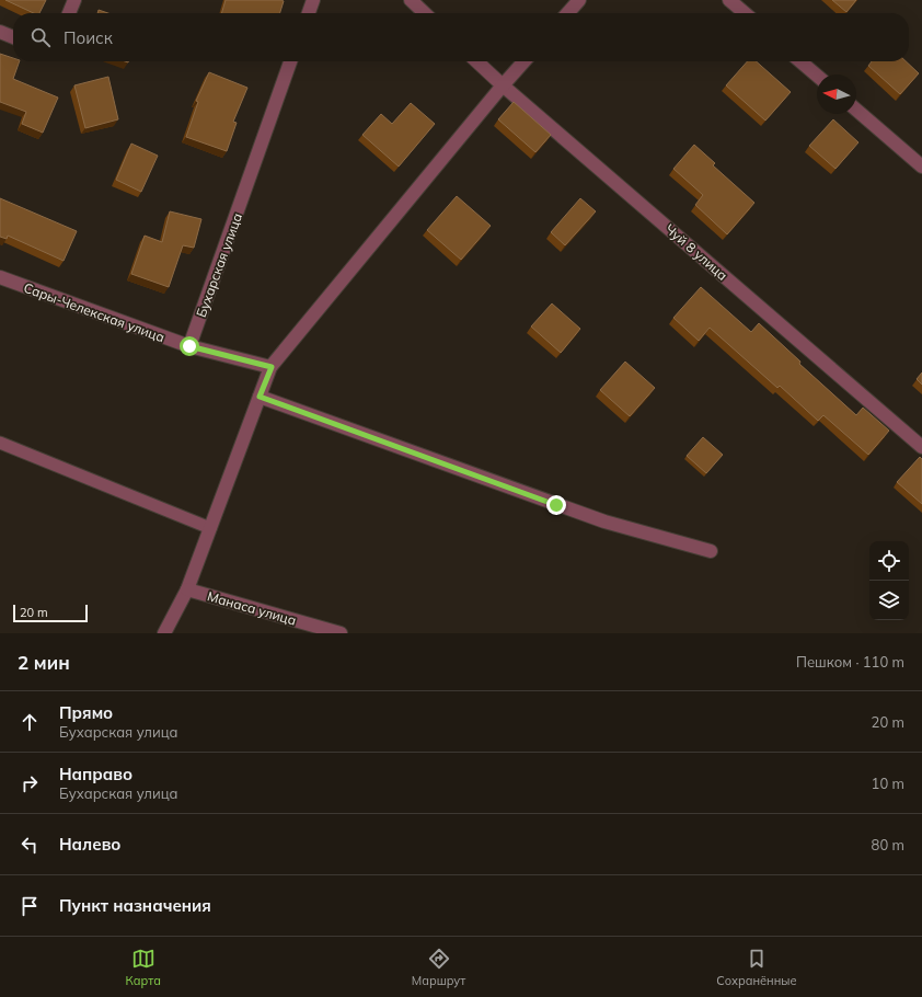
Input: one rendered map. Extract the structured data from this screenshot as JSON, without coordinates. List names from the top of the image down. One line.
{"streets":{"street":["Чуй 8 улица","Бухарская улица","Сары-Челекская улица","Манаса улица"]},"crossings":[["Бухарская улица","Сары-Челекская улица"]],"scale_bar":"20 m","north":"left","page":{"search":"Поиск","scale":"20 m","heading":["2 мин","Пешком · 110 m"],"list":[["Прямо","Бухарская улица","20 m"],["Направо","Бухарская улица","10 m"],["Налево","80 m"],"Пункт назначения"],"nav":["Карта","Маршрут","Сохранённые"]}}
